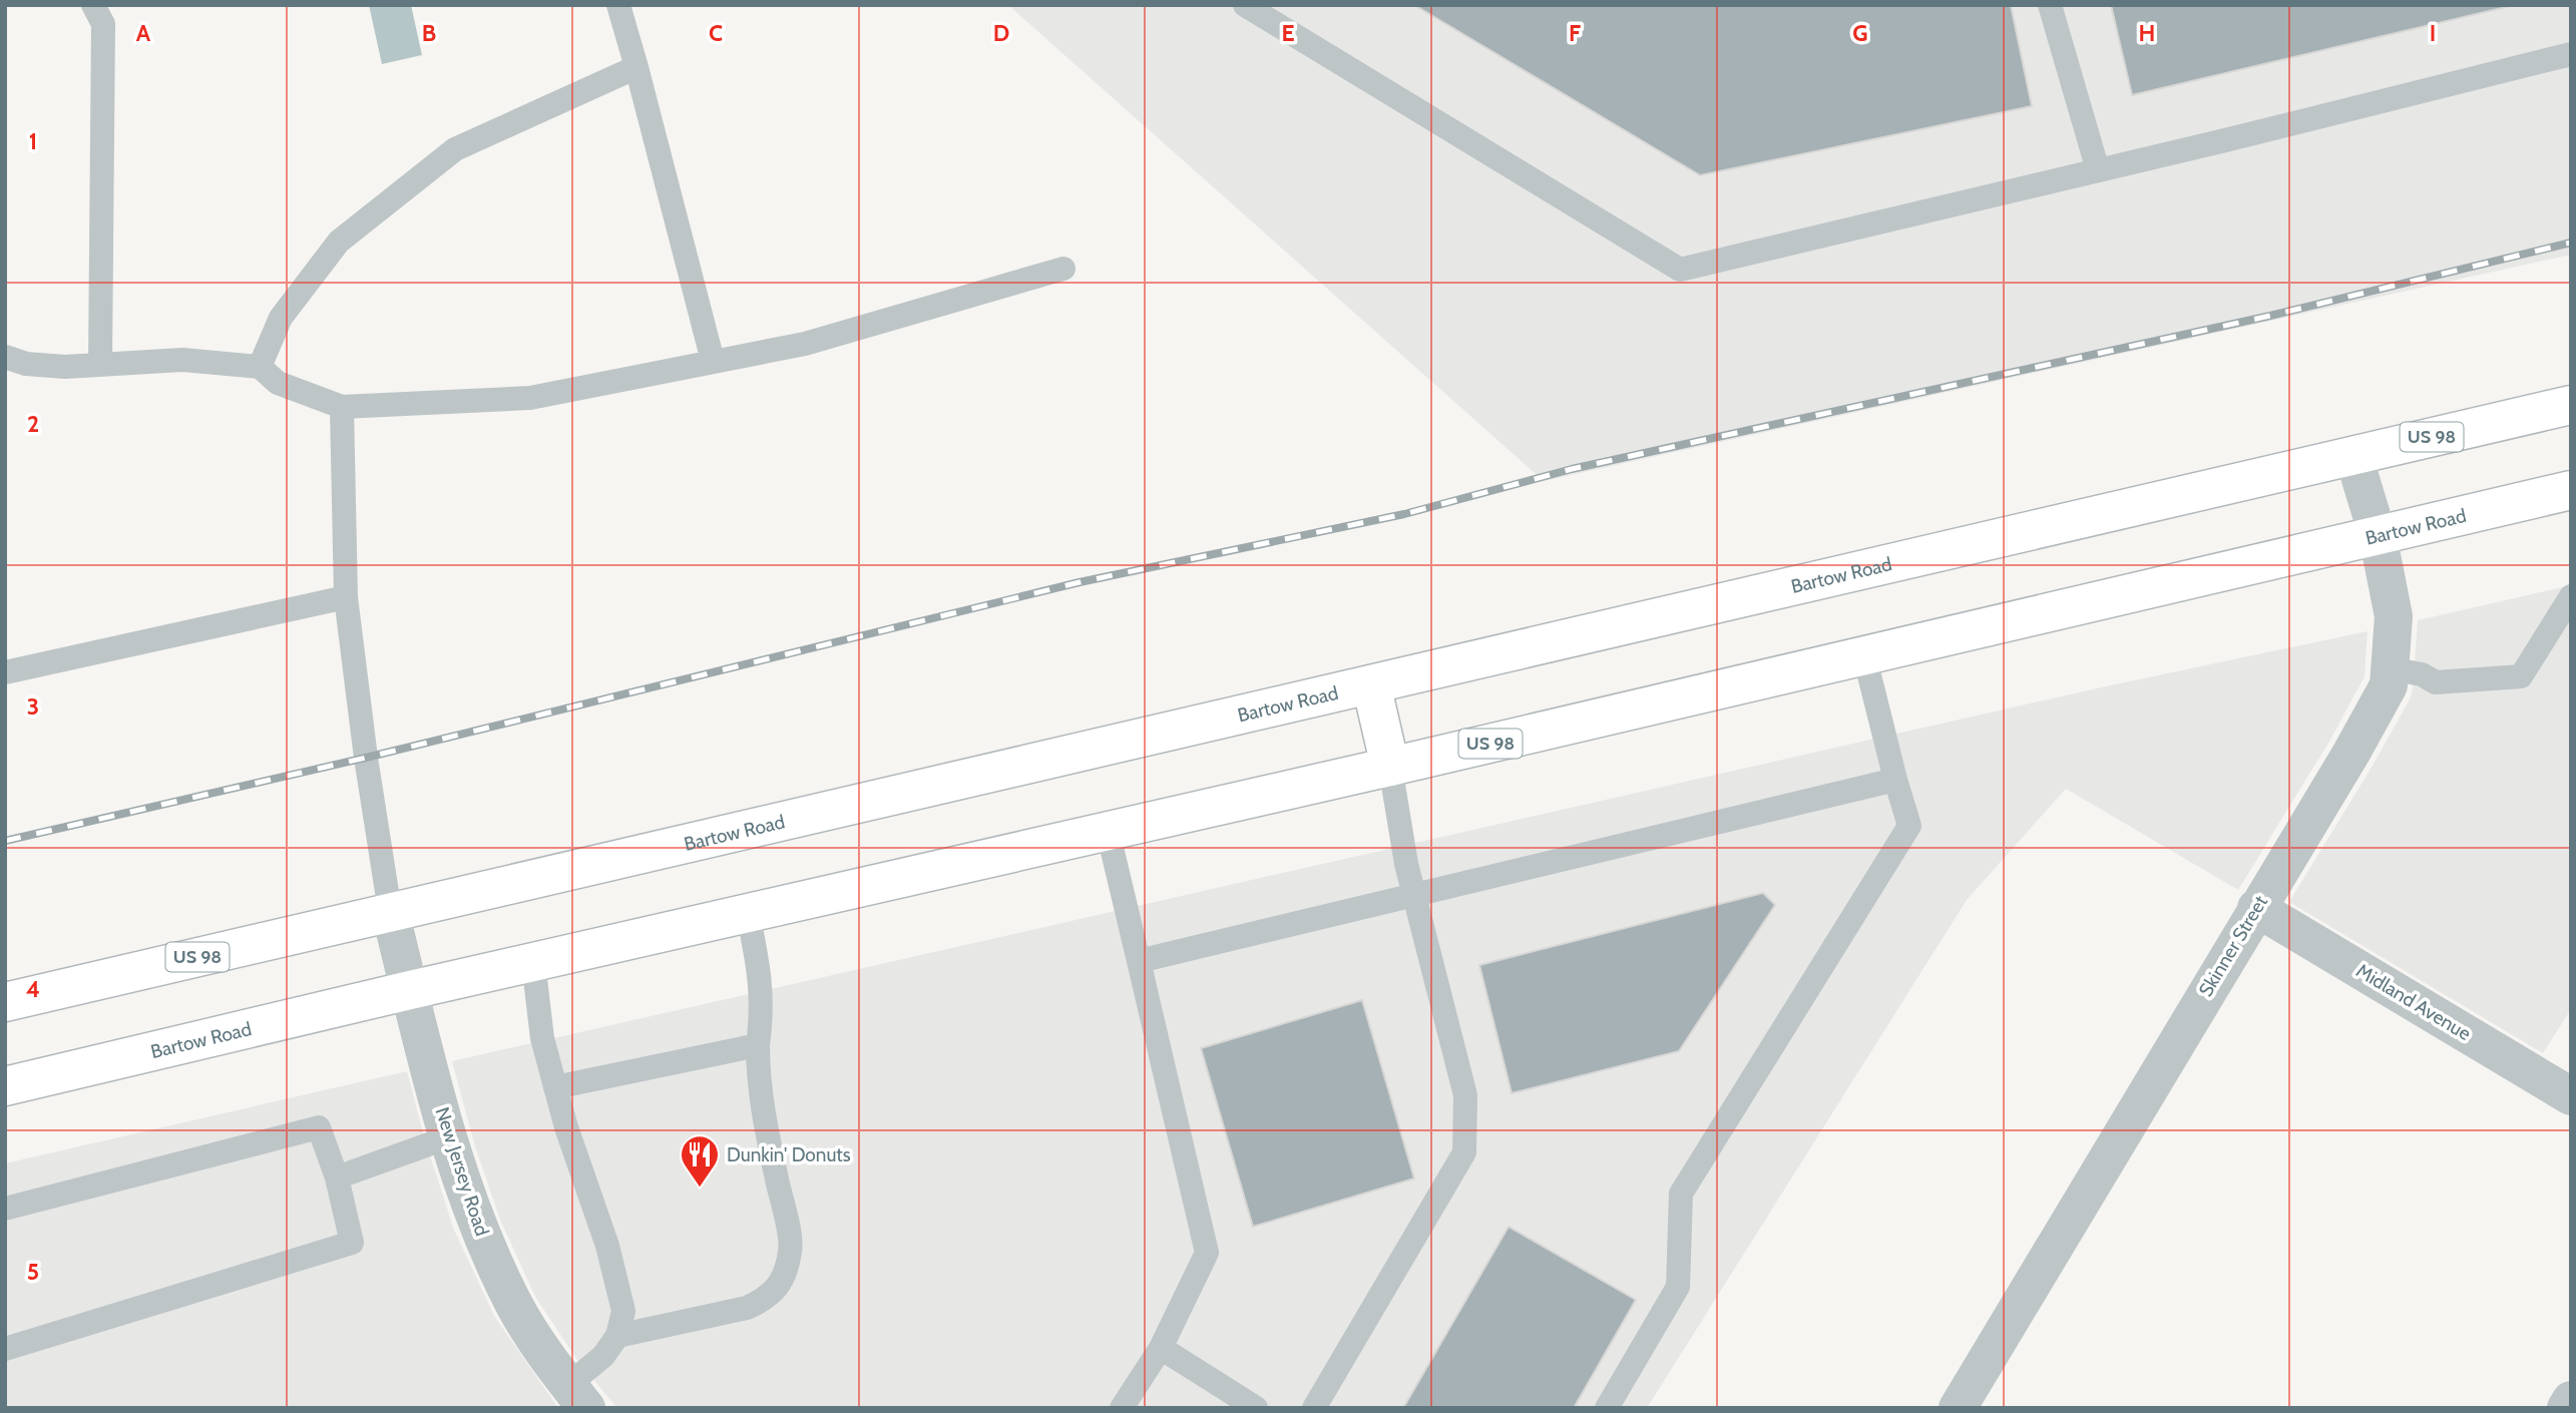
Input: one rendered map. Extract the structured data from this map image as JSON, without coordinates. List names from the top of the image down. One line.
{"streets":{"main road":["US 98","Bartow Road"],"street":["Skinner Street","Midland Avenue","New Jersey Road"]},"crossings":[["Bartow Road","Skinner Street"],["Bartow Road","New Jersey Road"],["Skinner Street","Midland Avenue"]],"places":{"restaurant":["Dunkin' Donuts"]},"grid":{"columns":["A","B","C","D","E","F","G","H","I"],"rows":["1","2","3","4","5"]}}
